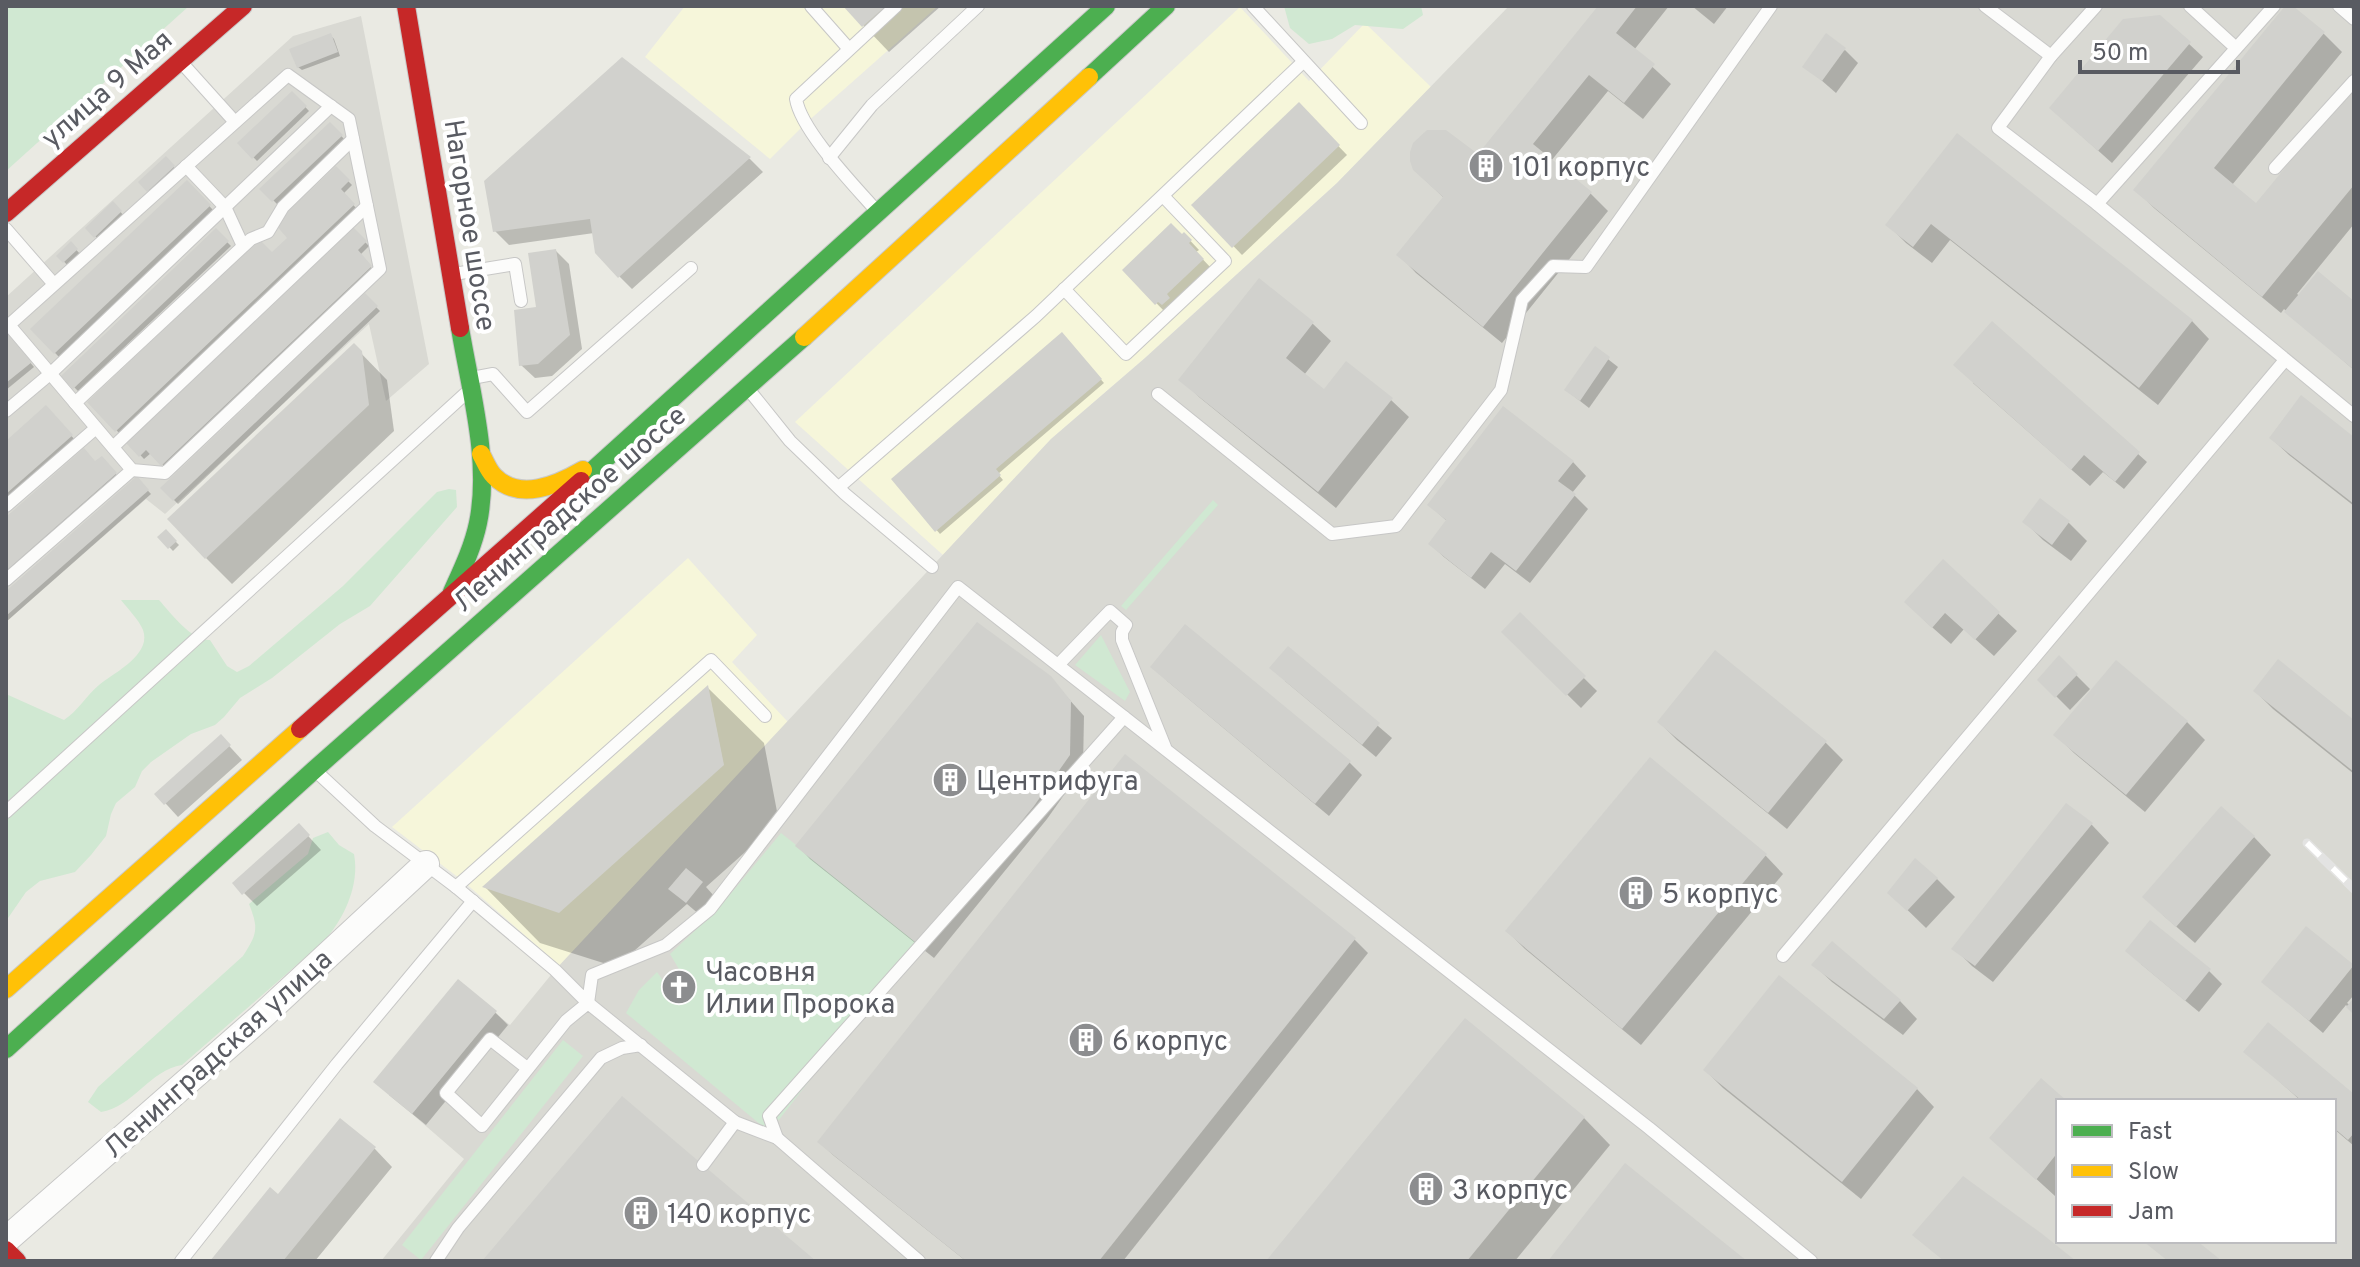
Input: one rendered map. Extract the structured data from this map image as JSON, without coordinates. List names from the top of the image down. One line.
{"streets":{"main road":["улица 9 Мая","Нагорное шоссе","Ленинградское шоссе"],"street":["Ленинградская улица"]},"crossings":[["Нагорное шоссе","Ленинградское шоссе"]],"places":{"building":["101 корпус","Центрифуга","5 корпус","6 корпус","3 корпус","140 корпус"],"church":["Часовня Илии Пророка"]},"legend":["Fast","Slow","Jam"],"scale_bar":"50 m"}
